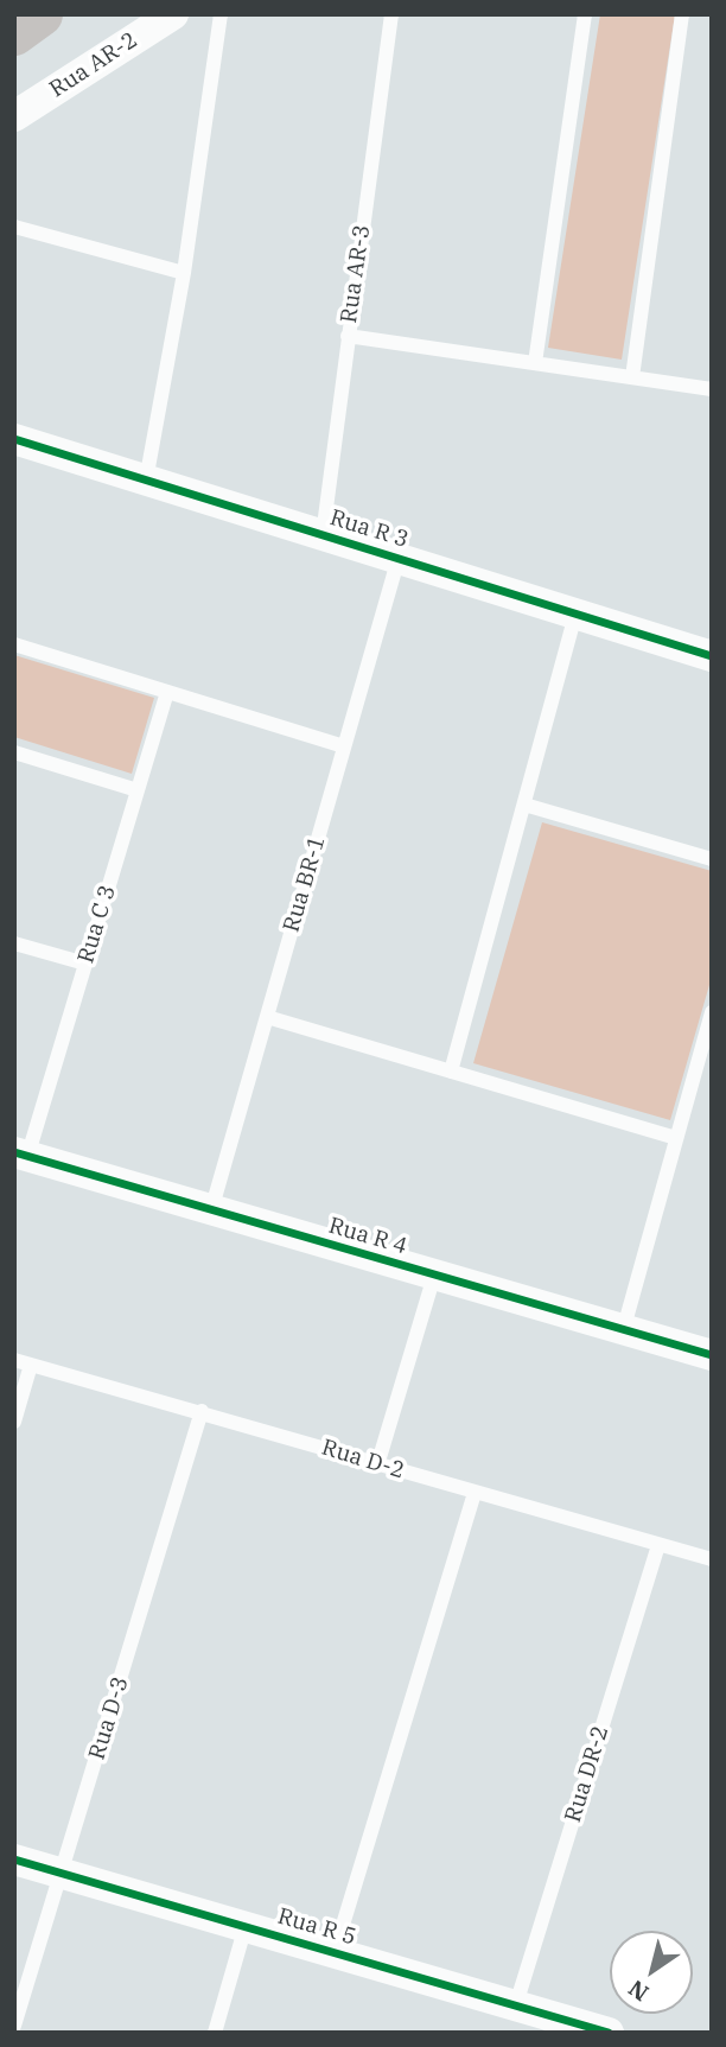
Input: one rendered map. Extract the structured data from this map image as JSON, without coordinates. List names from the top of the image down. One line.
{"streets":{"street":["Rua AR-2","Rua R 3","Rua R 4","Rua R 5"],"lane":["Rua AR-3","Rua BR-1","Rua C 3","Rua D-2","Rua D-3","Rua DR-2"]},"crossings":[["Rua AR-3","Rua R 3"],["Rua R 3","Rua BR-1"],["Rua BR-1","Rua R 4"],["Rua C 3","Rua R 4"],["Rua D-2","Rua D-3"],["Rua D-2","Rua DR-2"],["Rua D-3","Rua R 5"],["Rua DR-2","Rua R 5"]],"north":"bottom left"}
